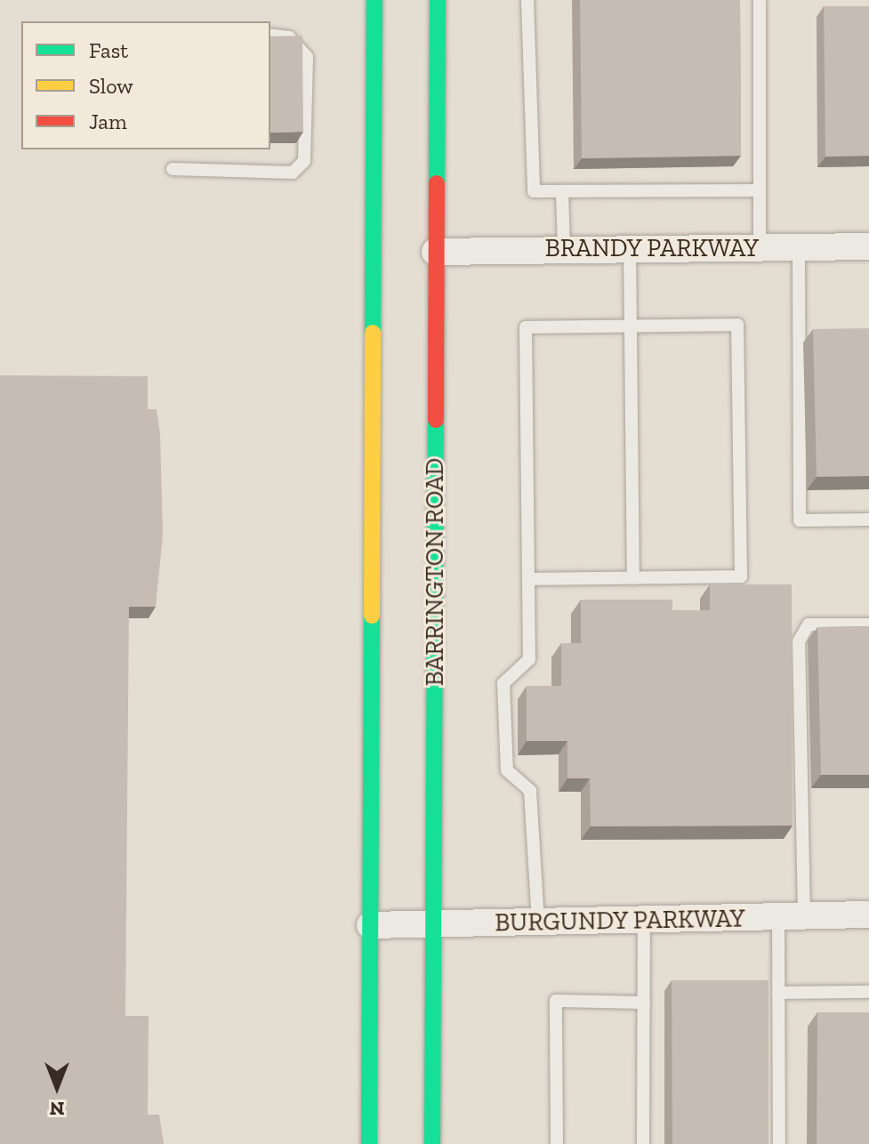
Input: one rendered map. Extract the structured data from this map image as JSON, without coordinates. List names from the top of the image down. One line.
{"streets":{"main road":["BARRINGTON ROAD"],"street":["BRANDY PARKWAY","BURGUNDY PARKWAY"]},"crossings":[["BRANDY PARKWAY","BARRINGTON ROAD"],["BARRINGTON ROAD","BURGUNDY PARKWAY"]],"legend":["Fast","Slow","Jam"],"north":"bottom"}
